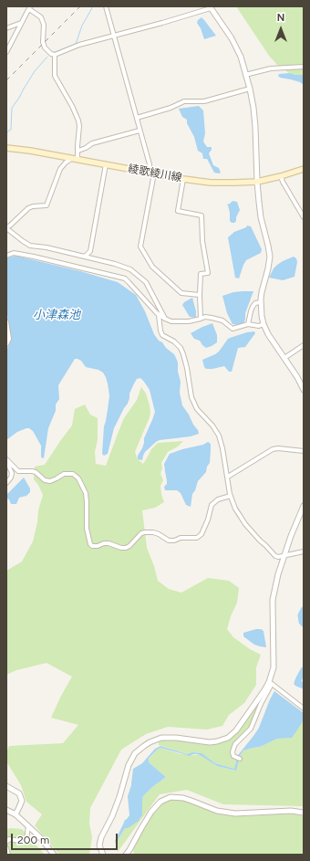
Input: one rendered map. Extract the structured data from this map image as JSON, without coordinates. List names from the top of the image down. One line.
{"streets":{"main road":["綾歌綾川線"]},"water":["小津森池"],"scale_bar":"200 m","north":"top"}
